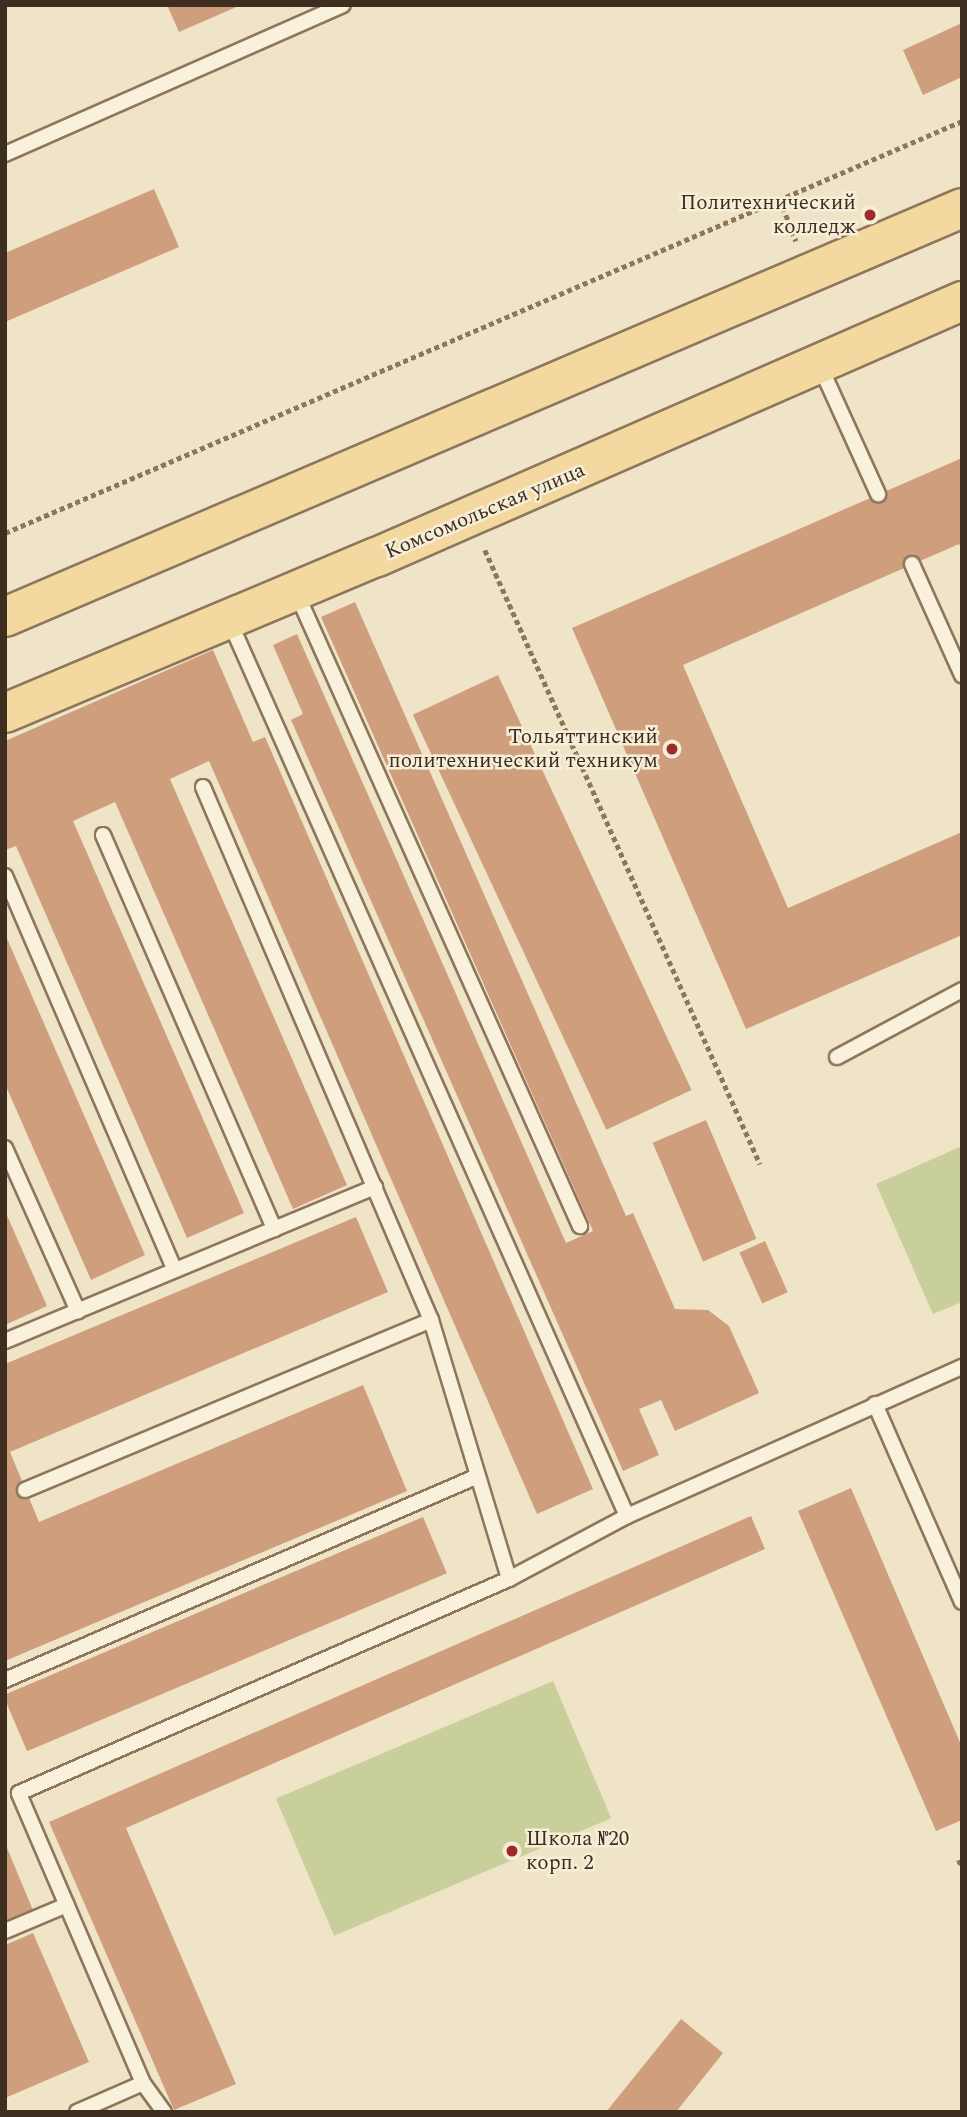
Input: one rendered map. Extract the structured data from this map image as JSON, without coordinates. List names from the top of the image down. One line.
{"streets":{"main road":["Комсомольская улица"]},"places":["Политехнический колледж","Тольяттинский политехнический техникум","Школа №20 корп. 2"]}
